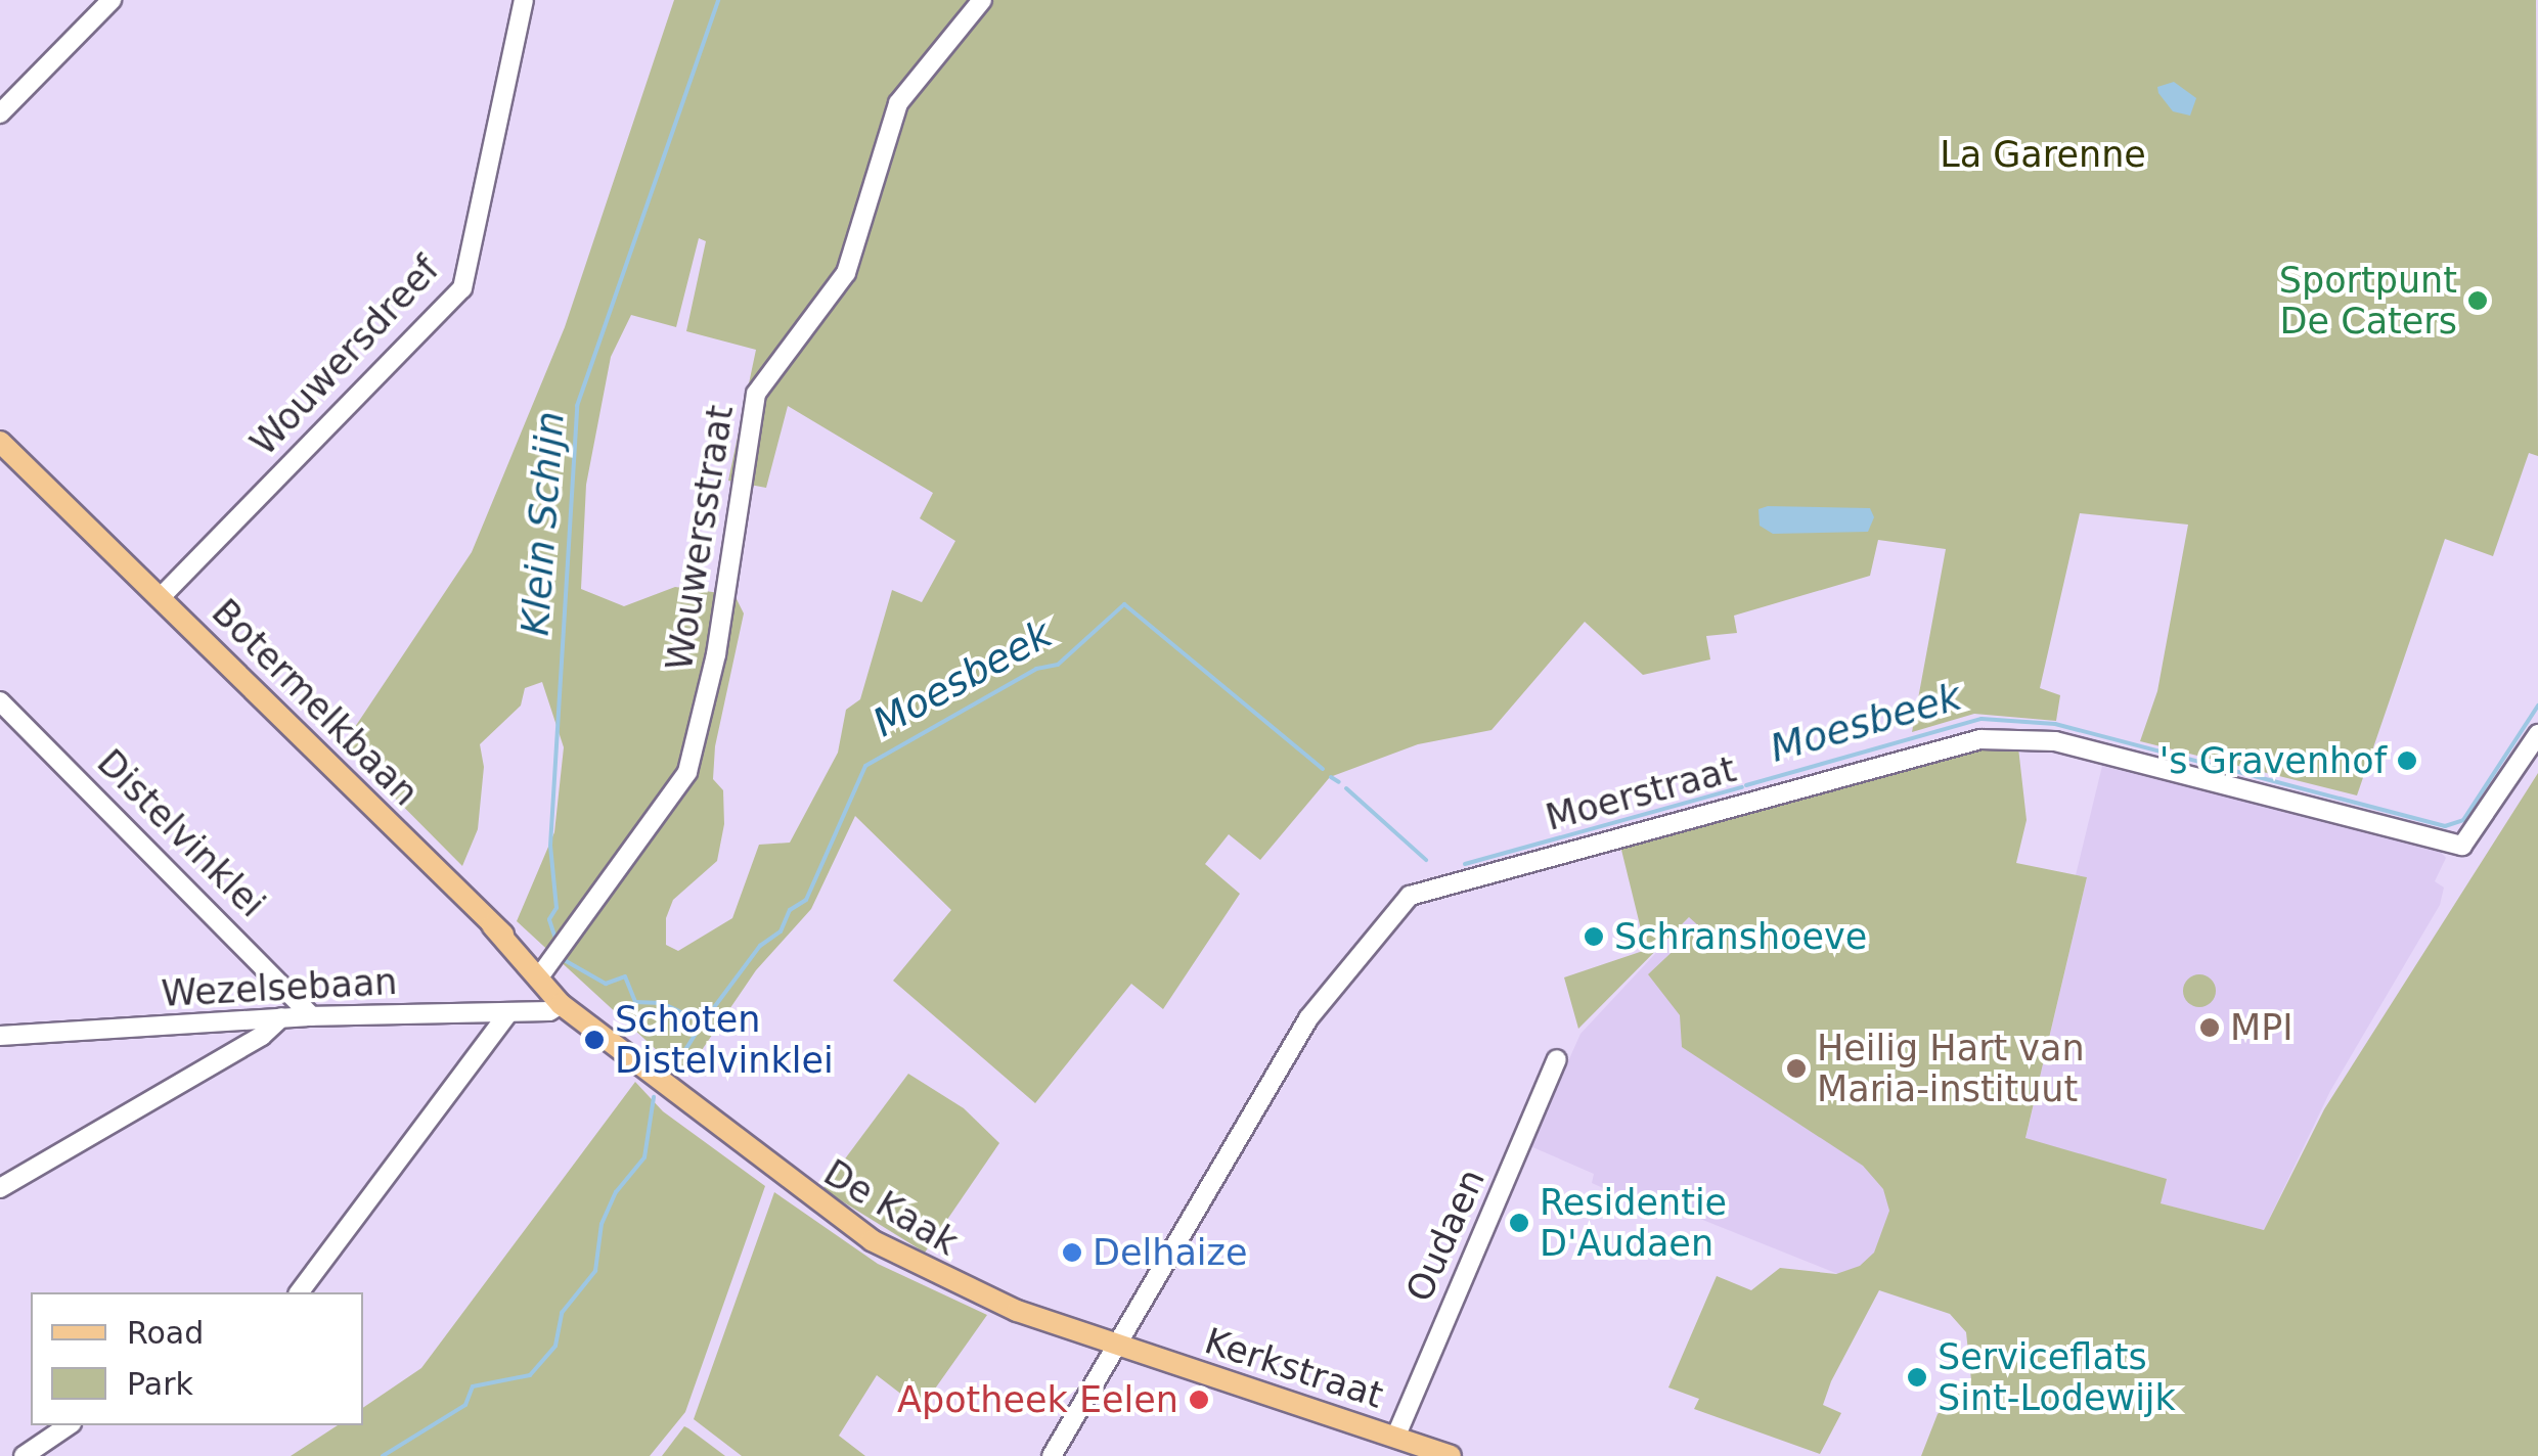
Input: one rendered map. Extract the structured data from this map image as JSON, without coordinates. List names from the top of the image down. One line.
{"streets":{"main road":["Botermelkbaan","De Kaak","Kerkstraat"],"street":["Wouwersdreef","Wouwersstraat","Moerstraat","Distelvinklei","Wezelsebaan","Oudaen"]},"crossings":[["Wouwersdreef","Botermelkbaan"],["Wouwersstraat","Botermelkbaan"],["Botermelkbaan","Wezelsebaan"],["Botermelkbaan","De Kaak"],["Moerstraat","De Kaak"],["Moerstraat","Kerkstraat"],["Distelvinklei","Wezelsebaan"],["De Kaak","Kerkstraat"],["Oudaen","Kerkstraat"]],"water":["Klein Schijn","Moesbeek"],"parks":["La Garenne"],"places":["Sportpunt De Caters","'s Gravenhof","Schranshoeve","MPI","Schoten Distelvinklei","Heilig Hart van Maria-instituut","Residentie D'Audaen","Delhaize","Serviceflats Sint-Lodewijk","Apotheek Eelen"],"legend":["Road","Park"]}
